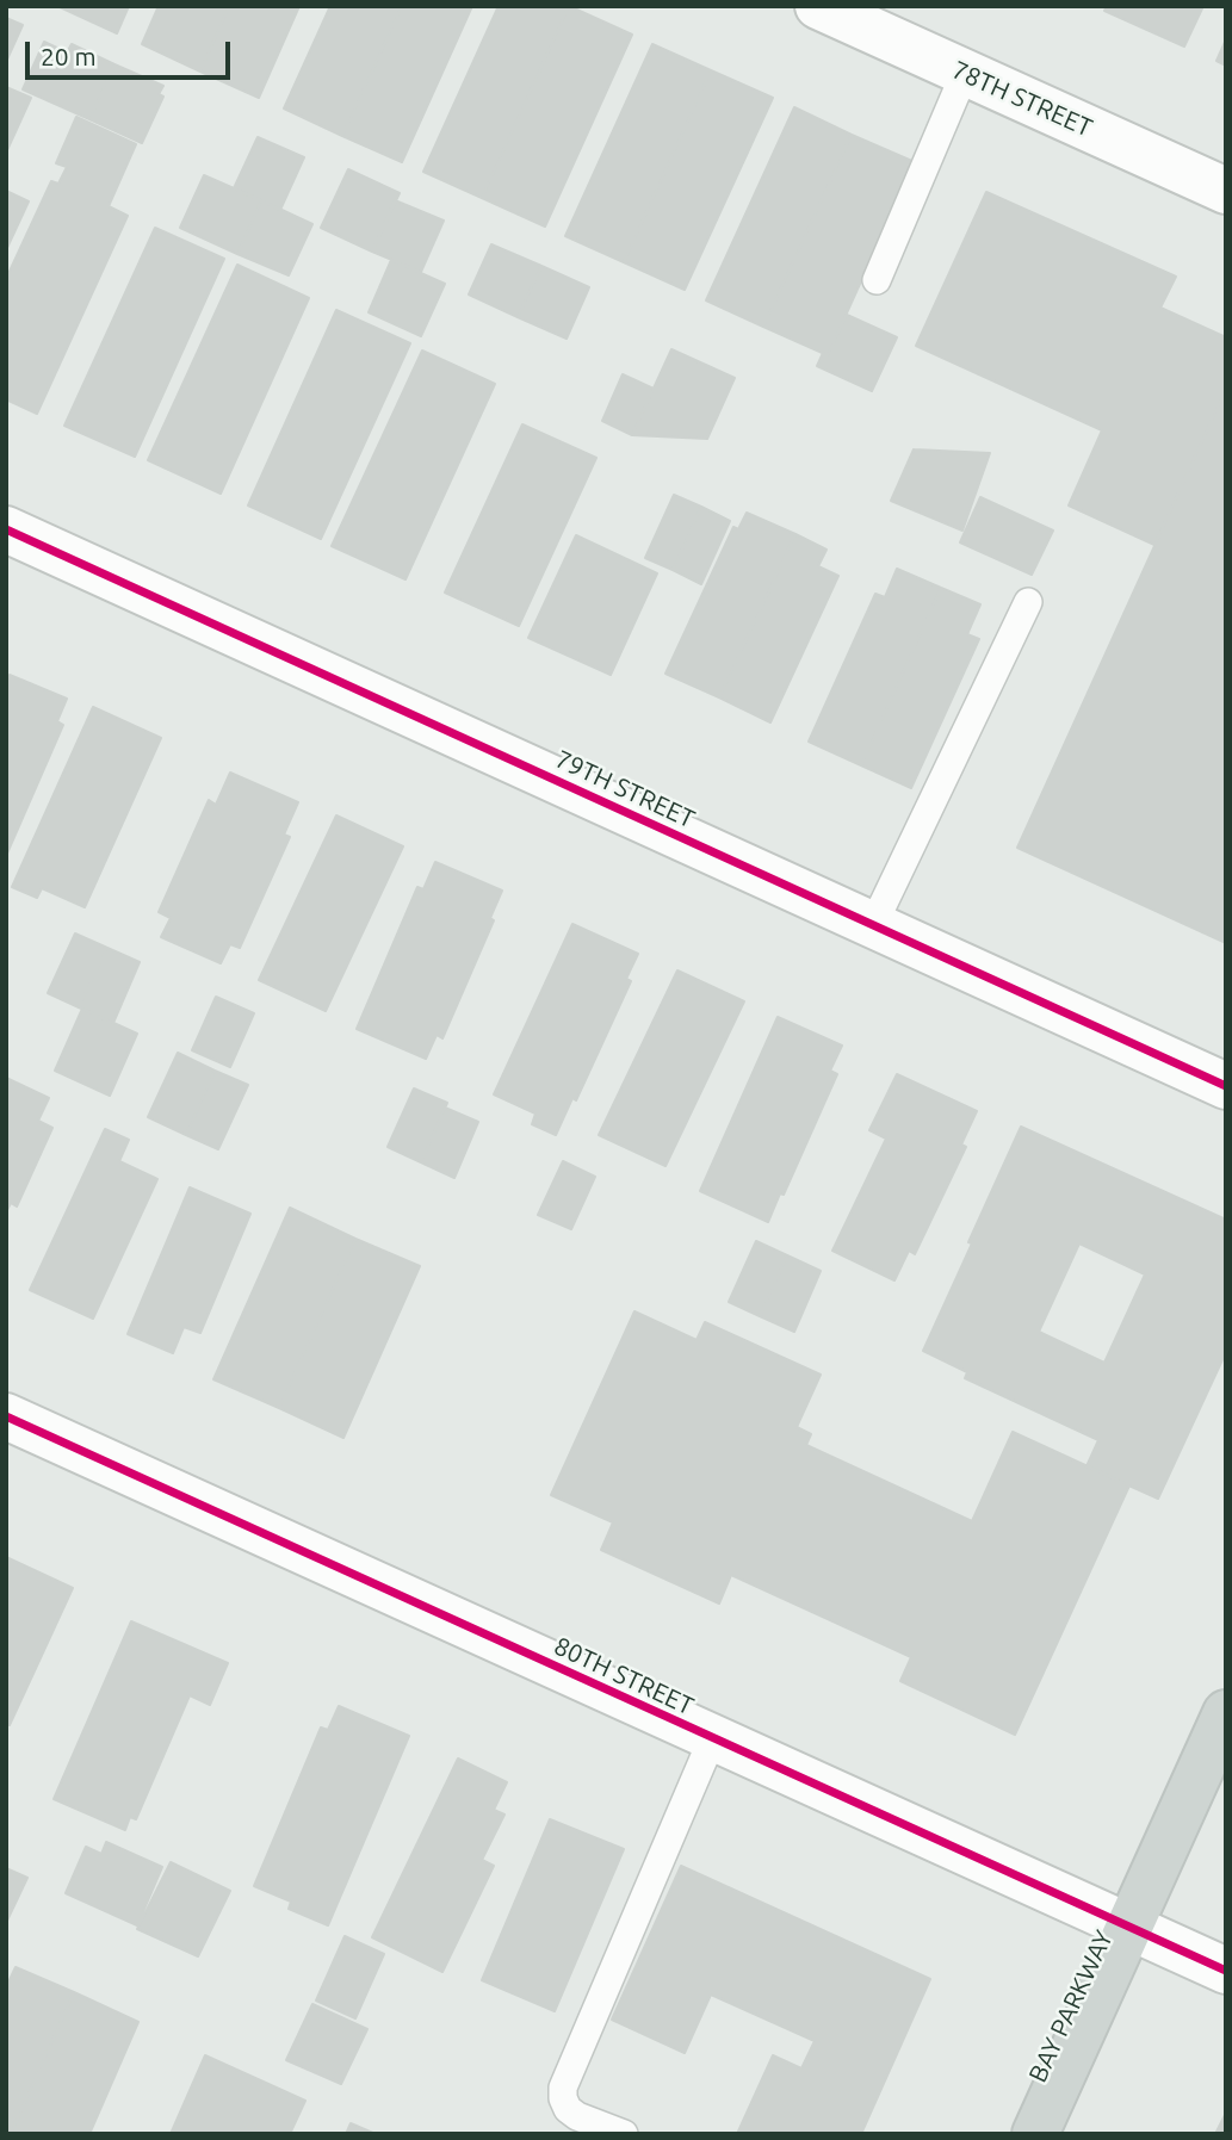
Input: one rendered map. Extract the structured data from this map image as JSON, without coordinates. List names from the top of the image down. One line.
{"streets":{"main road":["BAY PARKWAY"],"street":["78TH STREET","79TH STREET","80TH STREET"]},"crossings":[["80TH STREET","BAY PARKWAY"]],"scale_bar":"20 m"}
